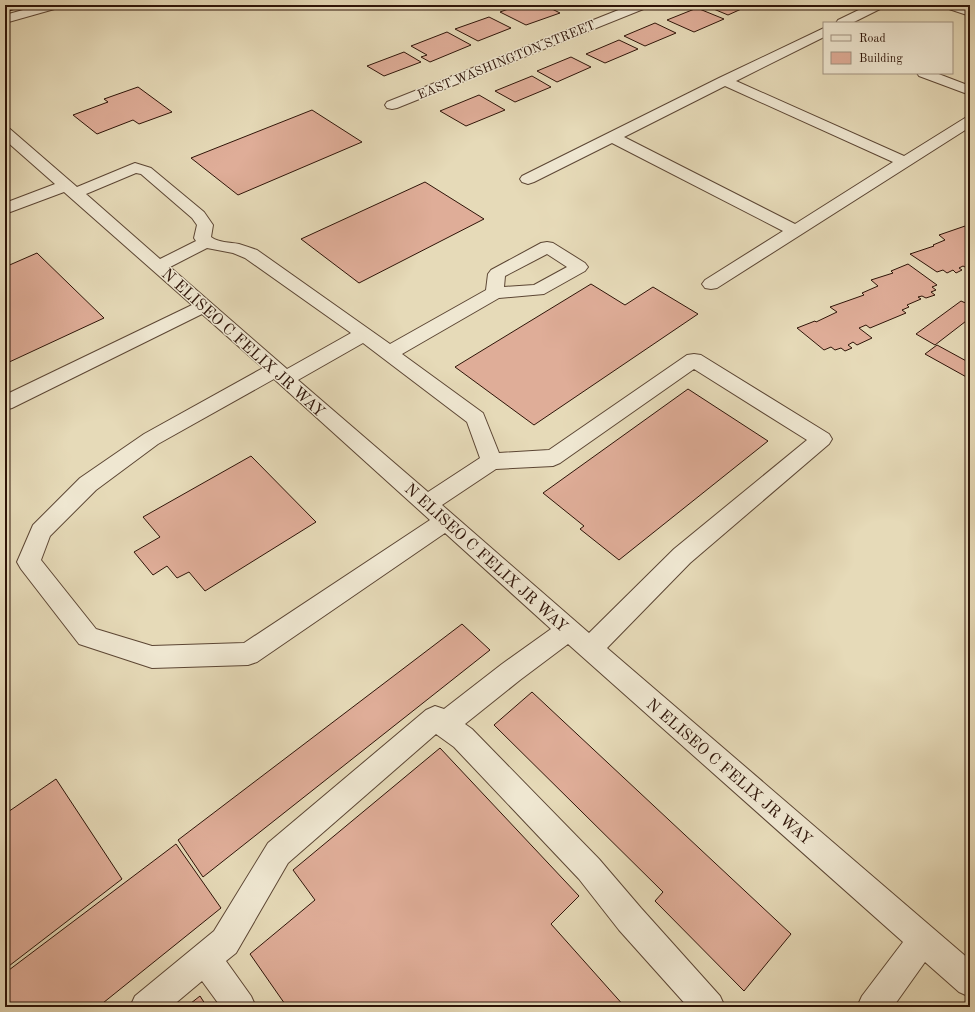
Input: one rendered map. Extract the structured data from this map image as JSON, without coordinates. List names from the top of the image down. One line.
{"streets":{"street":["EAST WASHINGTON STREET","N ELISEO C FELIX JR WAY"]},"legend":["Road","Building"]}
